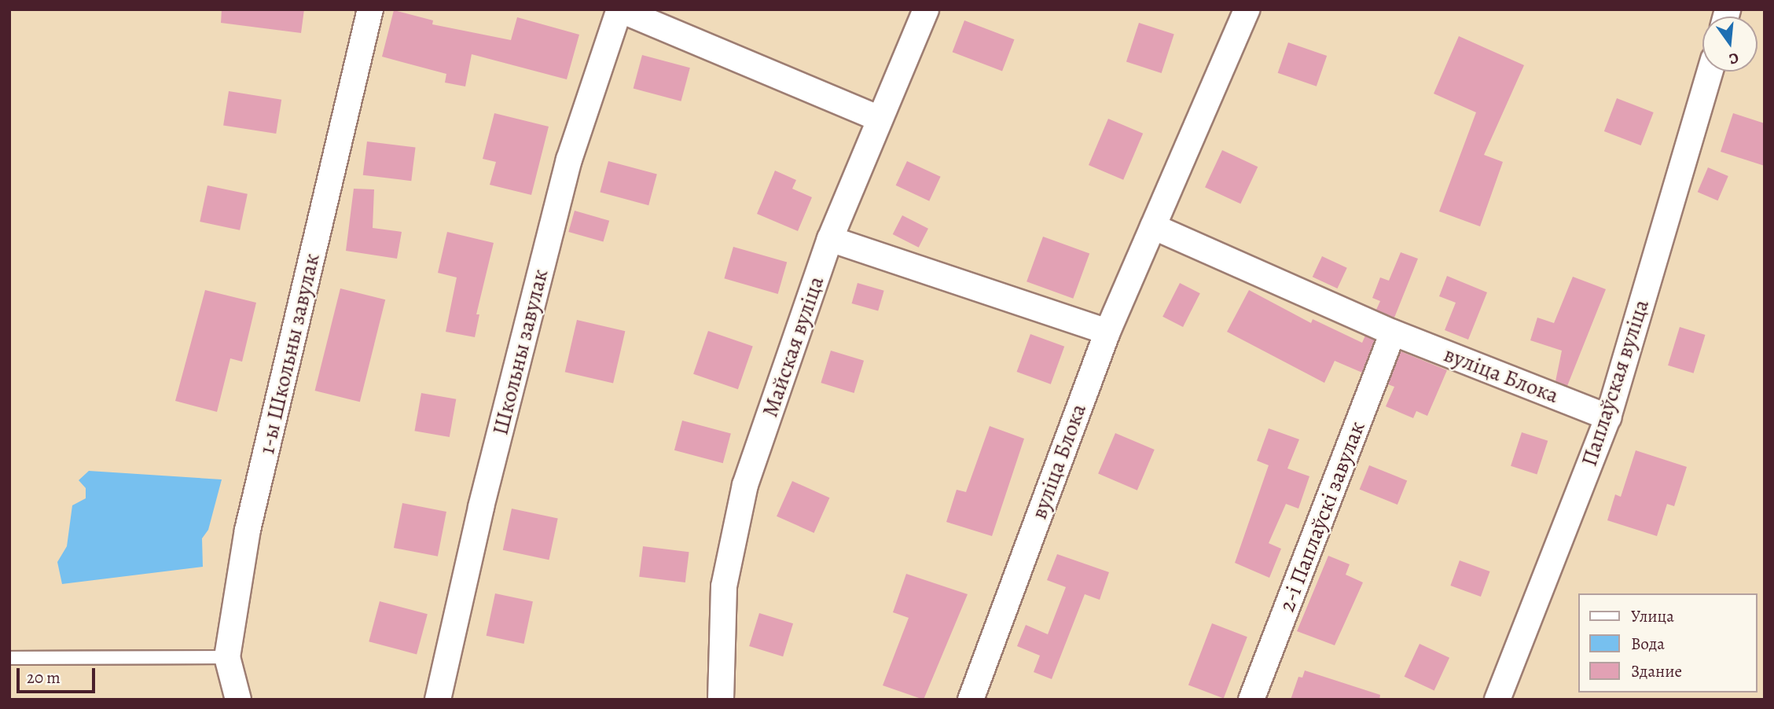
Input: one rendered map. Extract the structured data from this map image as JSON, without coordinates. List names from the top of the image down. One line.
{"streets":{"street":["Майская вуліца","Школьны завулак","1-ы Школьны завулак","вуліца Блока","Паплаўская вуліца","2-і Паплаўскі завулак"]},"crossings":[["вуліца Блока","Паплаўская вуліца"],["вуліца Блока","2-і Паплаўскі завулак"]],"legend":["Улица","Вода","Здание"],"scale_bar":"20 m","north":"bottom"}
